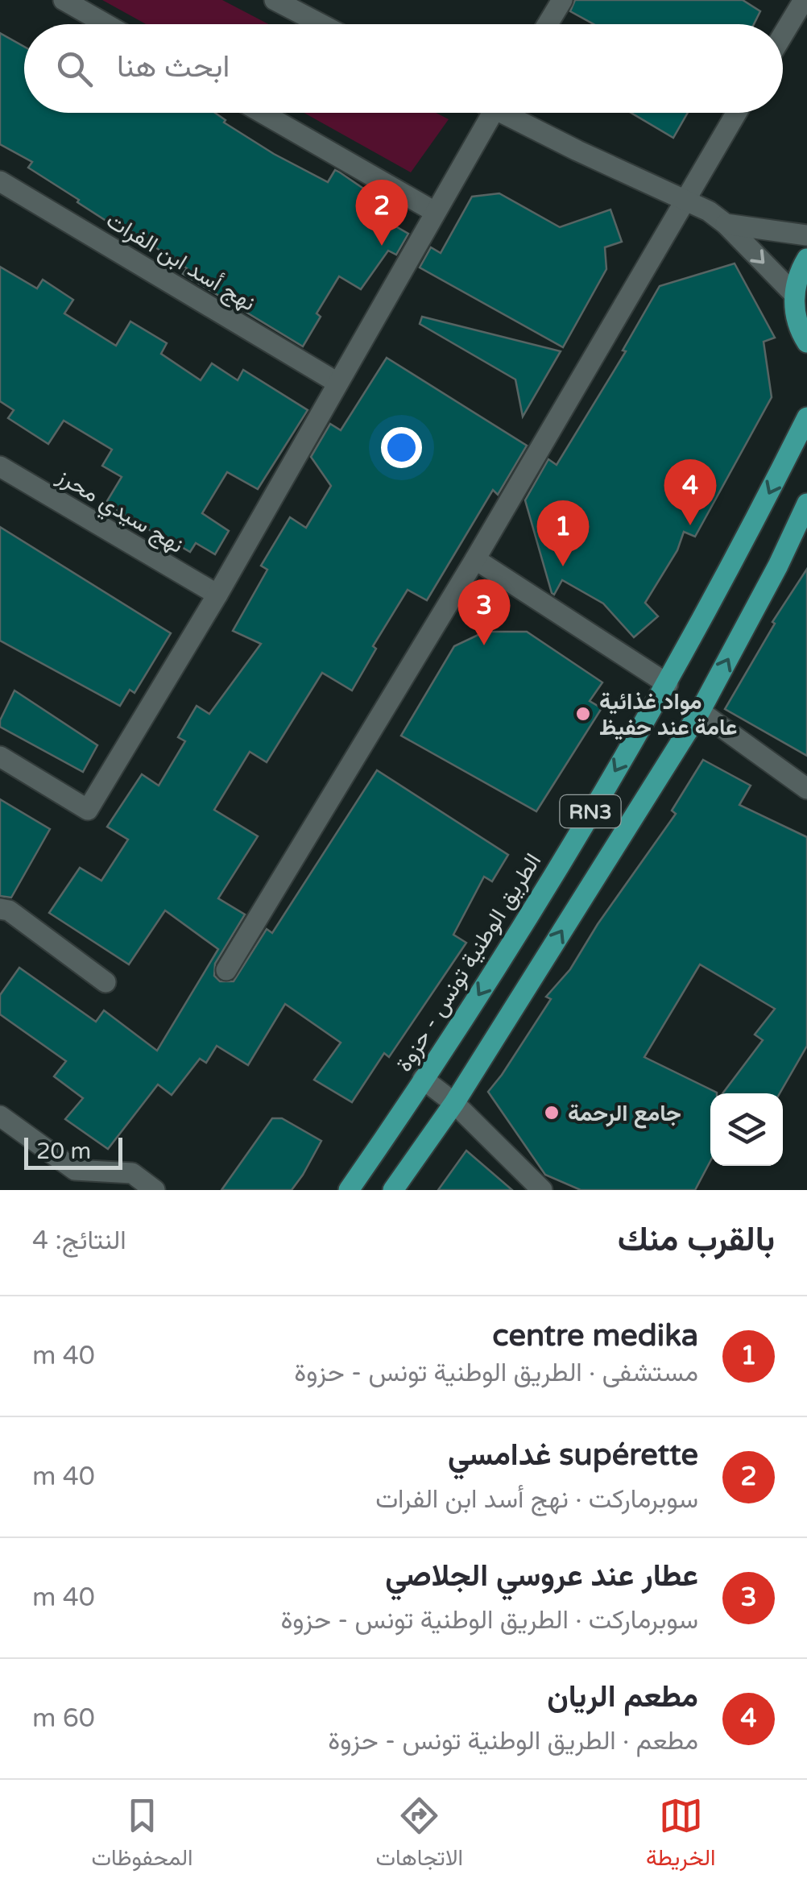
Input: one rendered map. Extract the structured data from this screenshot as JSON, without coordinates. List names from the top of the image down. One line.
{"streets":{"main road":["RN3","الطريق الوطنية تونس - حزوة"],"street":["نهج أسد ابن الفرات","نهج سيدي محرز"]},"places":["مواد غذائية عامة عند حفيظ","جامع الرحمة"],"scale_bar":"20 m","page":{"search":"ابحث هنا","pins":["2","4","1","3"],"scale":"20 m","heading":["بالقرب منك","النتائج: 4"],"list":[{"mark":"1","name":"centre medika","note":"مستشفى · الطريق الوطنية تونس - حزوة","value":"40 m"},{"mark":"2","name":"supérette غدامسي","note":"سوبرماركت · نهج أسد ابن الفرات","value":"40 m"},{"mark":"3","name":"عطار عند عروسي الجلاصي","note":"سوبرماركت · الطريق الوطنية تونس - حزوة","value":"40 m"},{"mark":"4","name":"مطعم الريان","note":"مطعم · الطريق الوطنية تونس - حزوة","value":"60 m"}],"nav":["الخريطة","الاتجاهات","المحفوظات"]}}
